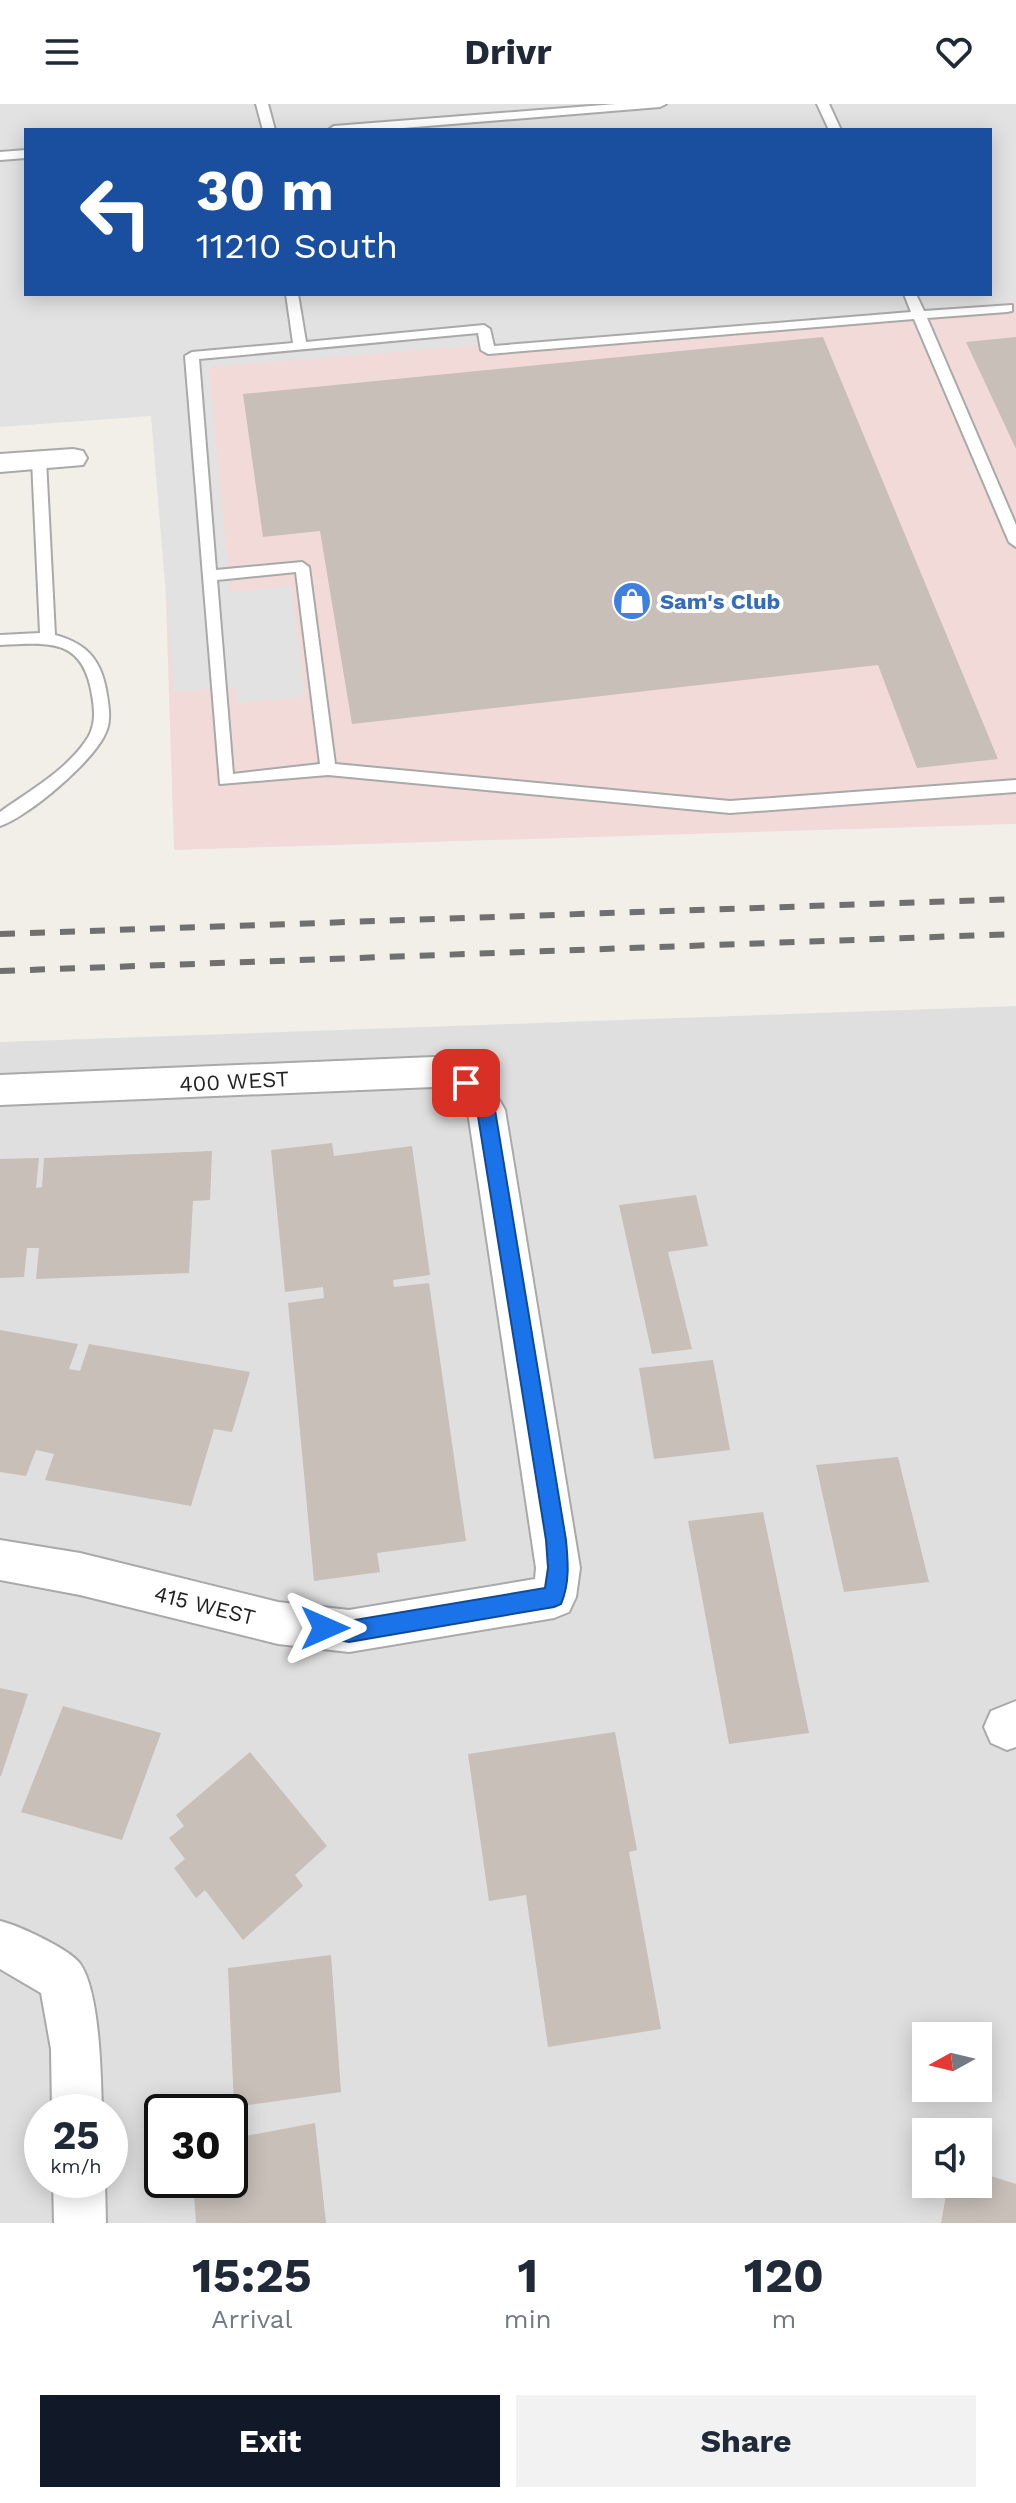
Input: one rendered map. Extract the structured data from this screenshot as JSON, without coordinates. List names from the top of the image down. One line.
{"streets":{"street":["400 WEST","415 WEST"]},"crossings":[["400 WEST","415 WEST"]],"places":{"shop":["Sam's Club"]},"north":"left","page":{"header":"Drivr","turn":["30 m","11210 South"],"speed":"25 km/h","limit":"30","eta":["15:25","Arrival","1","min","120","m"],"buttons":["Exit","Share"]}}
